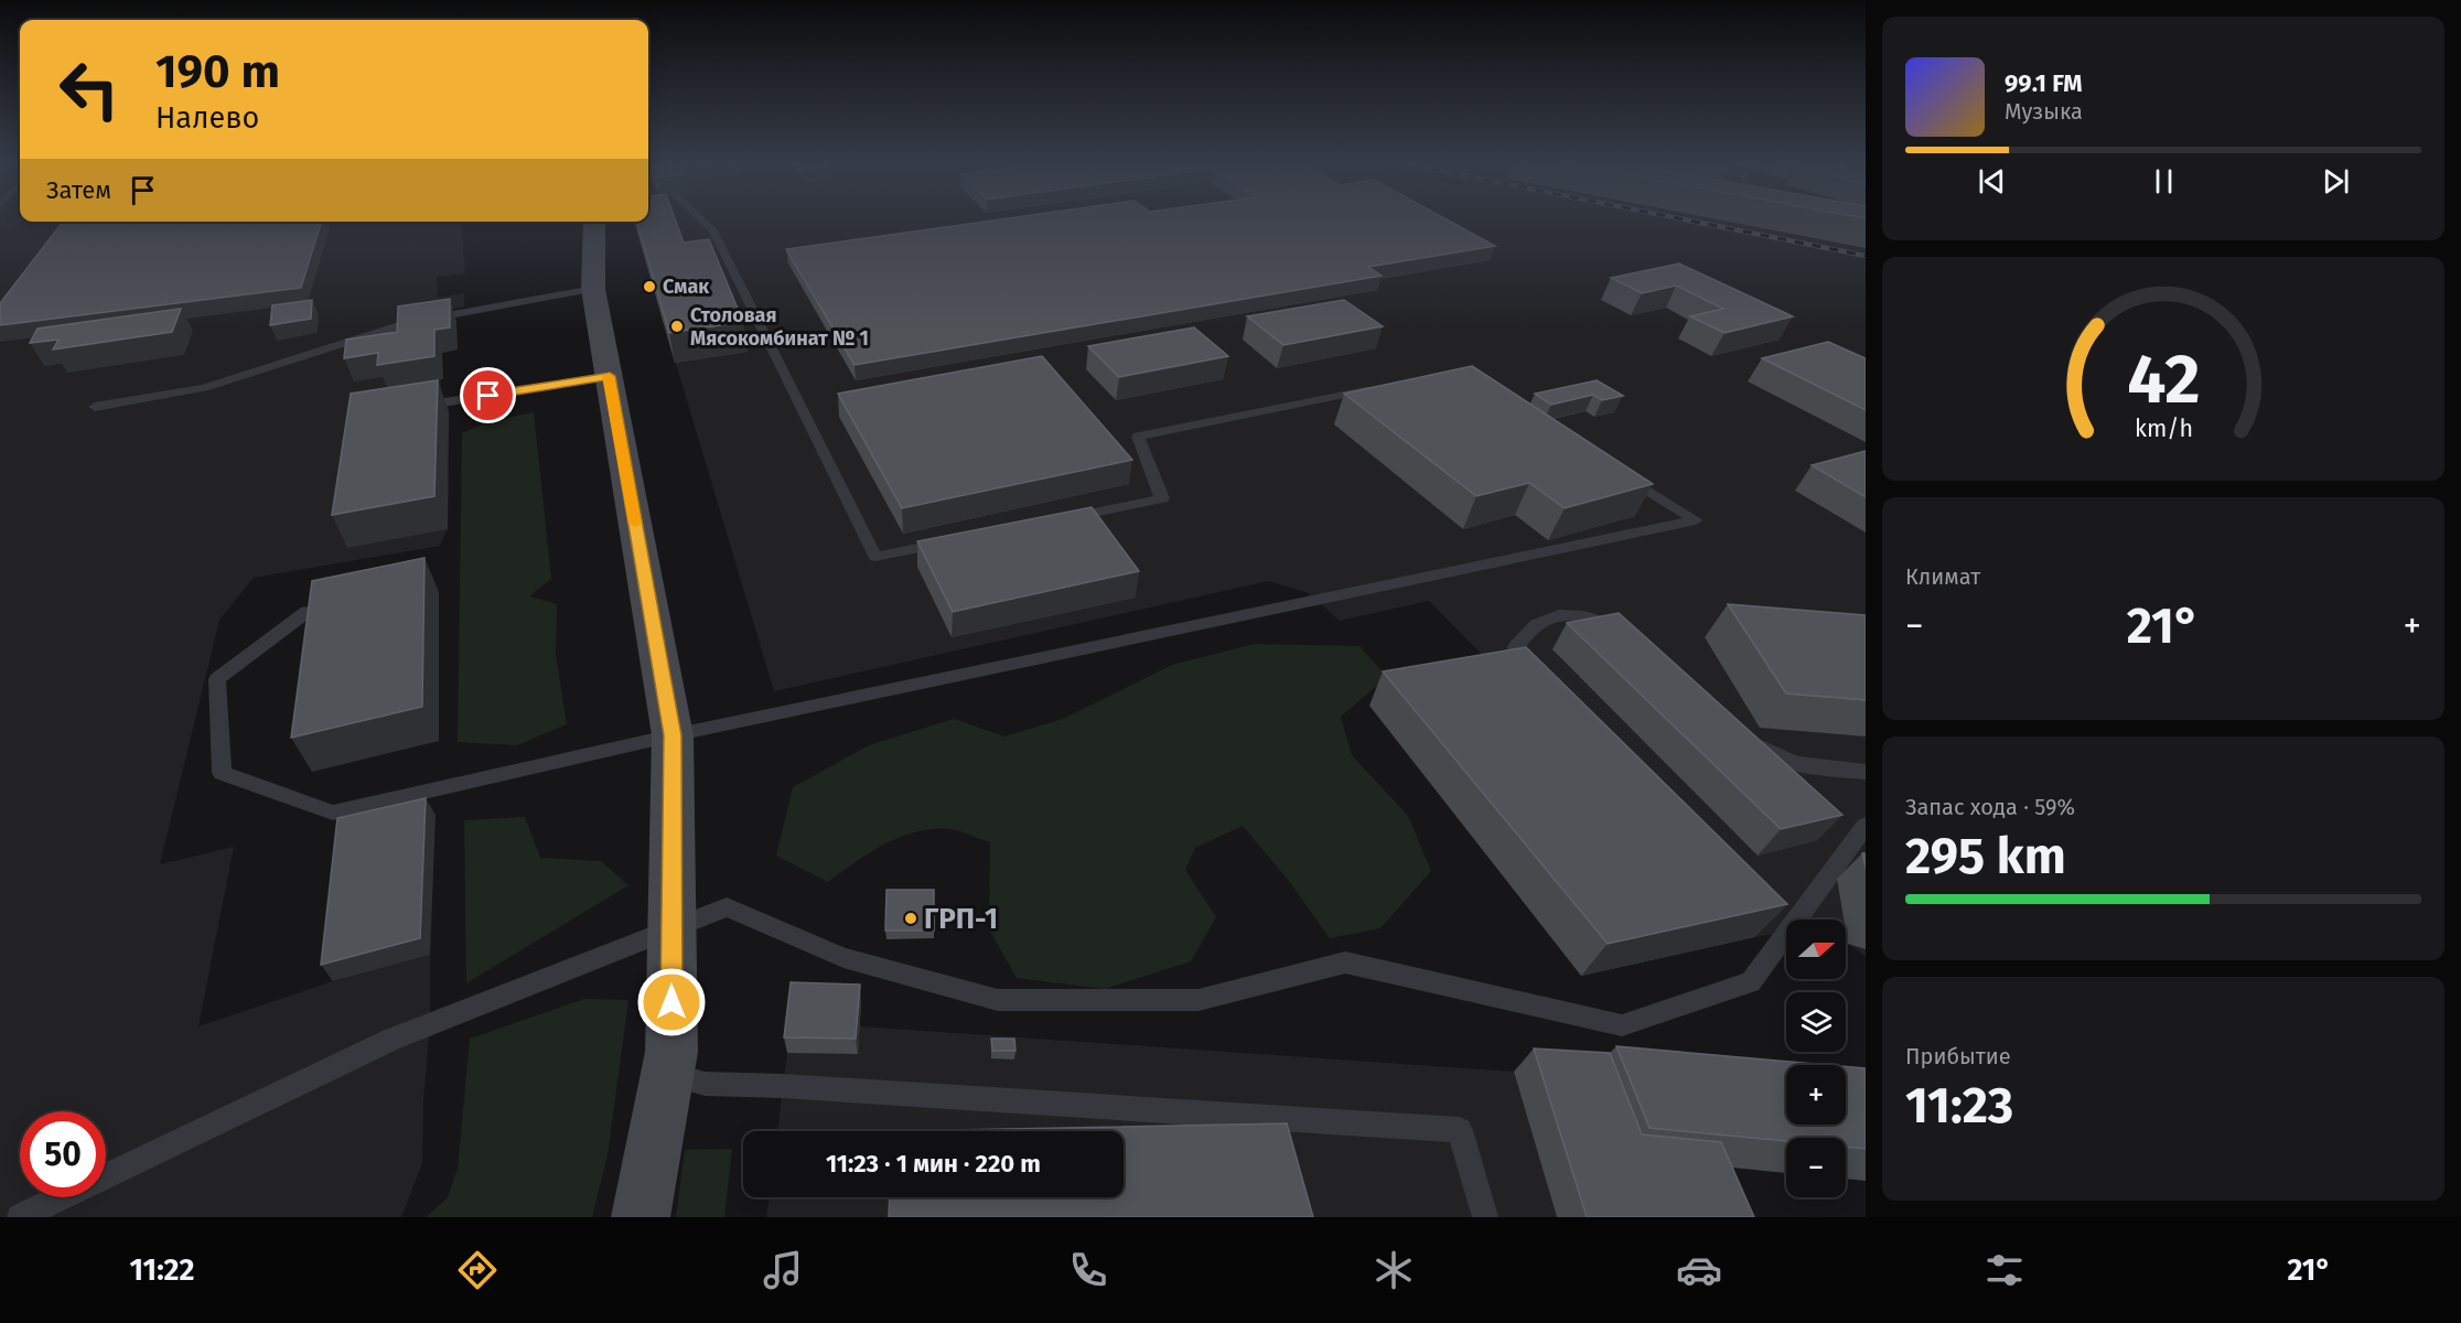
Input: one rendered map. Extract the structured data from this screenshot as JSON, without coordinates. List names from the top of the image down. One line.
{"places":["Смак","Столовая Мясокомбинат № 1","ГРП-1"],"north":"right","page":{"turn":["190 m","Налево"],"song":["99.1 FM","Музыка"],"then":"Затем","tile":["Климат",["Запас хода · 59%","295 km"],["Прибытие","11:23"]],"heat":["−","21°","+"],"map_buttons":["+","−"],"limit":"50","trip":"11:23 · 1 мин · 220 m","tabs":["11:22","21°"],"gauge":["42","km/h"]}}
